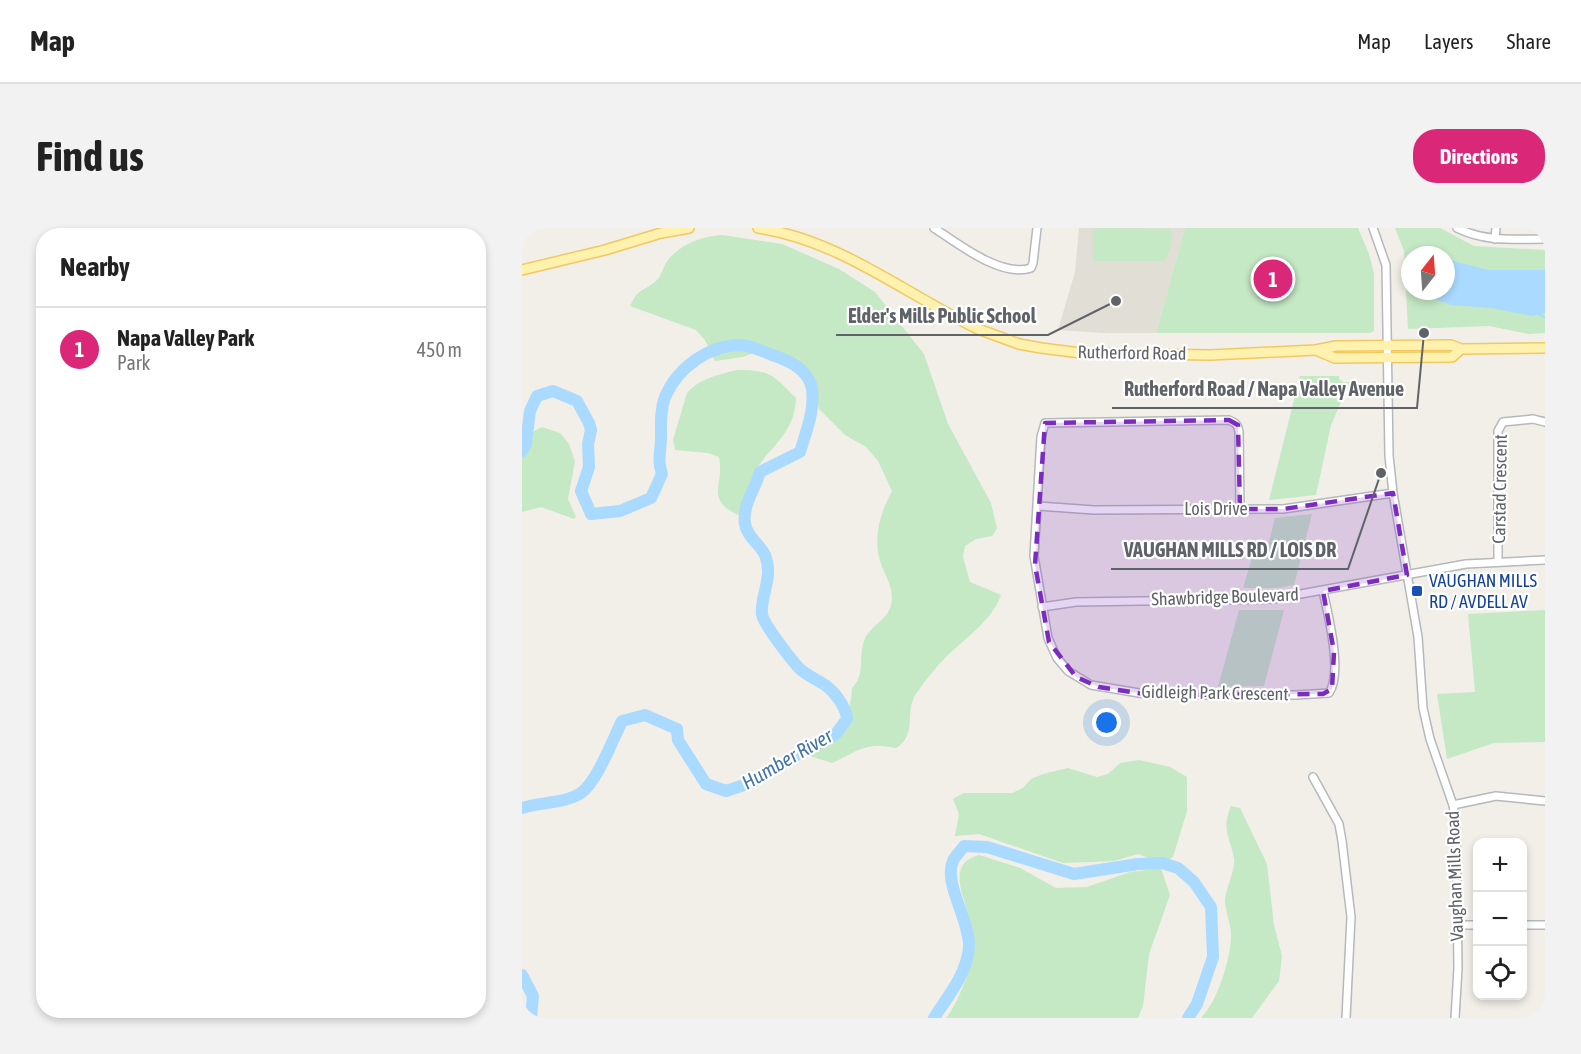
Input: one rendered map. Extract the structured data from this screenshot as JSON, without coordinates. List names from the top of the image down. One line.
{"streets":{"main road":["Rutherford Road"],"street":["Carstad Crescent","Lois Drive","Shawbridge Boulevard","Gidleigh Park Crescent","Vaughan Mills Road"]},"crossings":[["Rutherford Road","Vaughan Mills Road"],["Carstad Crescent","Shawbridge Boulevard"],["Lois Drive","Gidleigh Park Crescent"],["Lois Drive","Vaughan Mills Road"],["Shawbridge Boulevard","Gidleigh Park Crescent"],["Shawbridge Boulevard","Vaughan Mills Road"]],"water":["Humber River"],"places":{"other":["Elder's Mills Public School","Rutherford Road / Napa Valley Avenue","VAUGHAN MILLS RD / LOIS DR"],"transit":["VAUGHAN MILLS RD / AVDELL AV"]},"north":"top","page":{"header":"Map","nav":["Map","Layers","Share"],"buttons":"Directions","title":"Find us","heading":"Nearby","pins":"1","list":[{"mark":"1","name":"Napa Valley Park","note":"Park","value":"450 m"}],"map_buttons":["+","−"]}}
